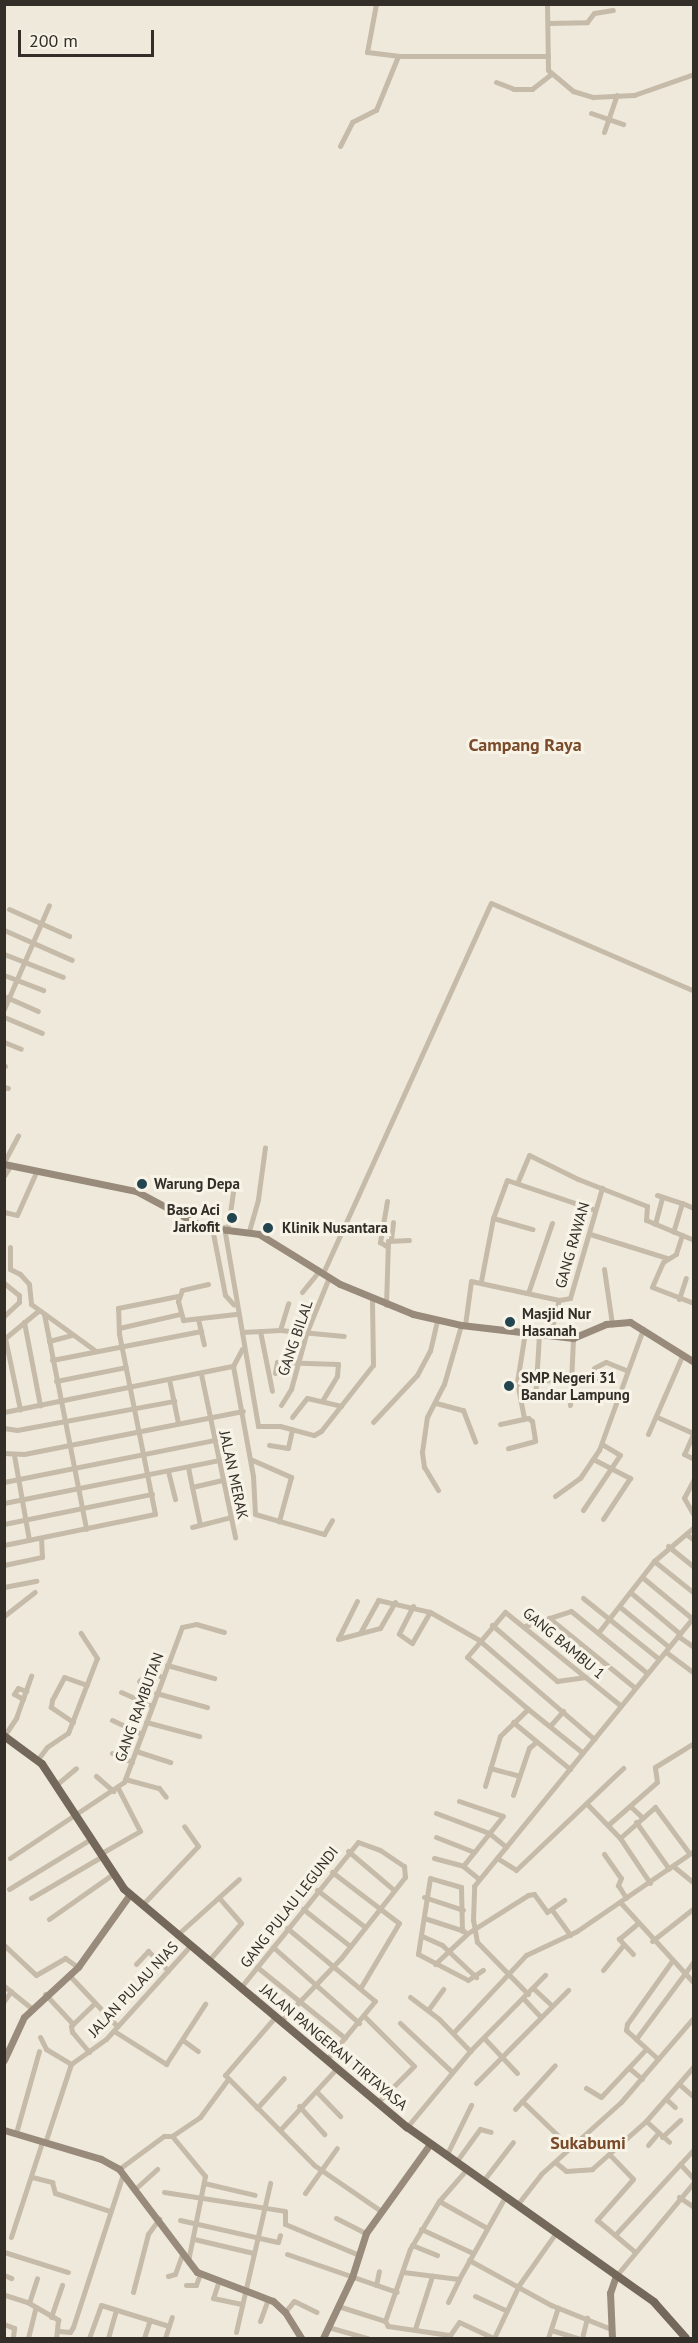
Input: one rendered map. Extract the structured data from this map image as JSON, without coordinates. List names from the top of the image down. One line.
{"streets":{"main road":["JALAN PANGERAN TIRTAYASA"],"street":["GANG RAWAN","GANG BILAL","JALAN MERAK","GANG BAMBU 1","GANG RAMBUTAN","GANG PULAU LEGUNDI","JALAN PULAU NIAS"]},"crossings":[["GANG RAMBUTAN","JALAN PANGERAN TIRTAYASA"],["GANG PULAU LEGUNDI","JALAN PANGERAN TIRTAYASA"],["JALAN PULAU NIAS","JALAN PANGERAN TIRTAYASA"]],"districts":["Campang Raya","Sukabumi"],"places":["Warung Depa","Baso Aci Jarkofit","Klinik Nusantara","Masjid Nur Hasanah","SMP Negeri 31 Bandar Lampung"],"scale_bar":"200 m"}
